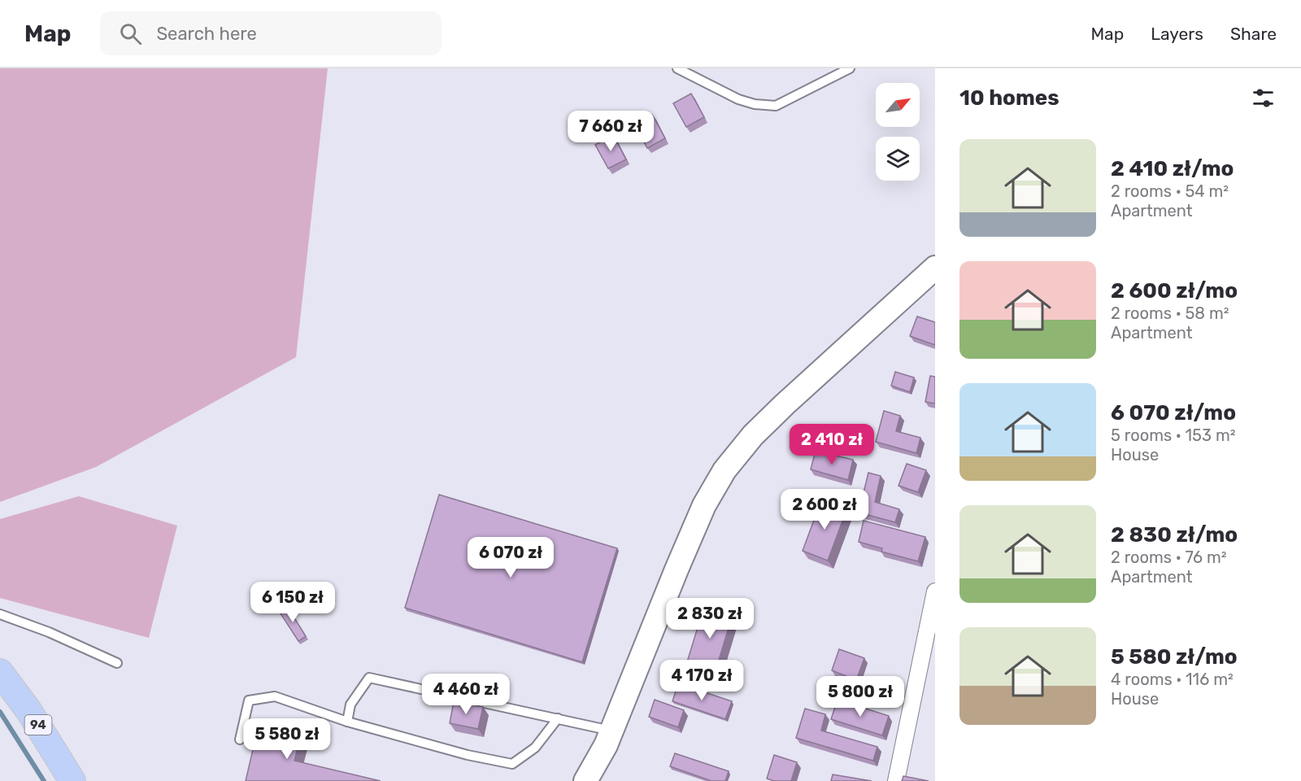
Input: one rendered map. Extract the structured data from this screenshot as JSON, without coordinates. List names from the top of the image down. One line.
{"streets":{"main road":["94"]},"north":"top right","page":{"header":"Map","search":"Search here","nav":["Map","Layers","Share"],"heading":"10 homes","price":["7 660 zł","2 410 zł","2 600 zł","6 070 zł","6 150 zł","2 830 zł","4 170 zł","4 460 zł","5 800 zł","5 580 zł"],"list":[{"name":"2 410 zł/mo","note":"2 rooms · 54 m² · Apartment"},{"name":"2 600 zł/mo","note":"2 rooms · 58 m² · Apartment"},{"name":"6 070 zł/mo","note":"5 rooms · 153 m² · House"},{"name":"2 830 zł/mo","note":"2 rooms · 76 m² · Apartment"},{"name":"5 580 zł/mo","note":"4 rooms · 116 m² · House"}]}}
